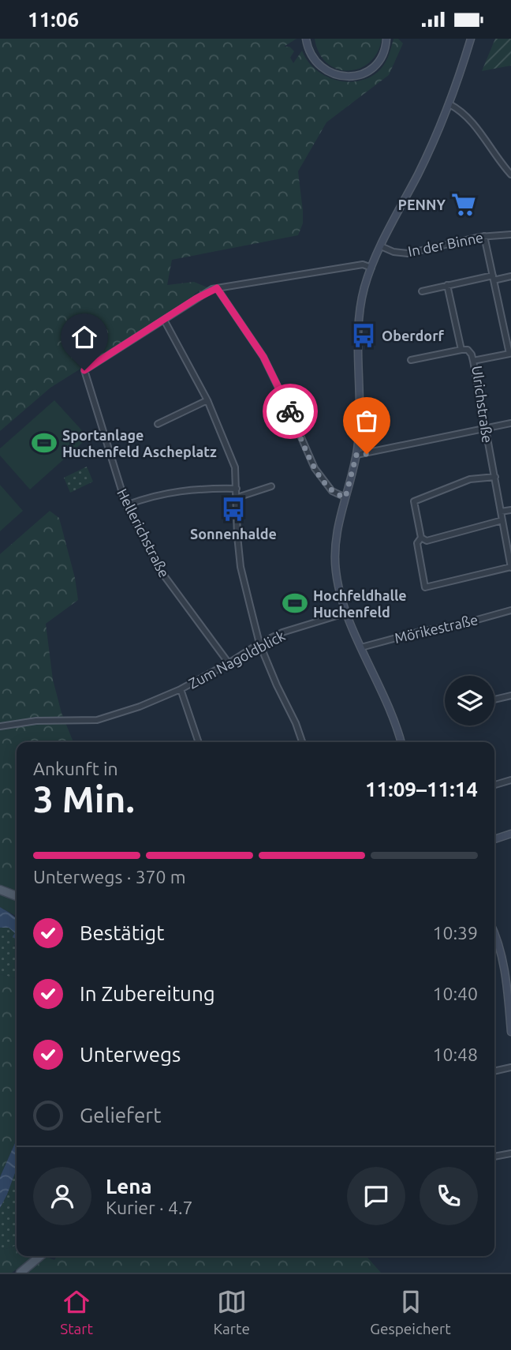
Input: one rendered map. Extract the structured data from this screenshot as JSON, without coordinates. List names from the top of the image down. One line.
{"streets":{"street":["In der Binne","Ulrichstraße","Hellerichstraße","Mörikestraße","Zum Nagoldblick"]},"crossings":[["In der Binne","Ulrichstraße"],["Hellerichstraße","Zum Nagoldblick"]],"places":{"supermarket":["PENNY"],"bus stop":["Oberdorf","Sonnenhalde"],"sports":["Sportanlage Huchenfeld Ascheplatz","Hochfeldhalle Huchenfeld"]},"page":{"status":"11:06","heading":["3 Min.","Ankunft in","11:09–11:14"],"panel":["Lena","Kurier · 4.7"],"bar":"Unterwegs · 370 m","list":[["Bestätigt","10:39"],["In Zubereitung","10:40"],["Unterwegs","10:48"],"Geliefert"],"tabs":["Start","Karte","Gespeichert"]}}
